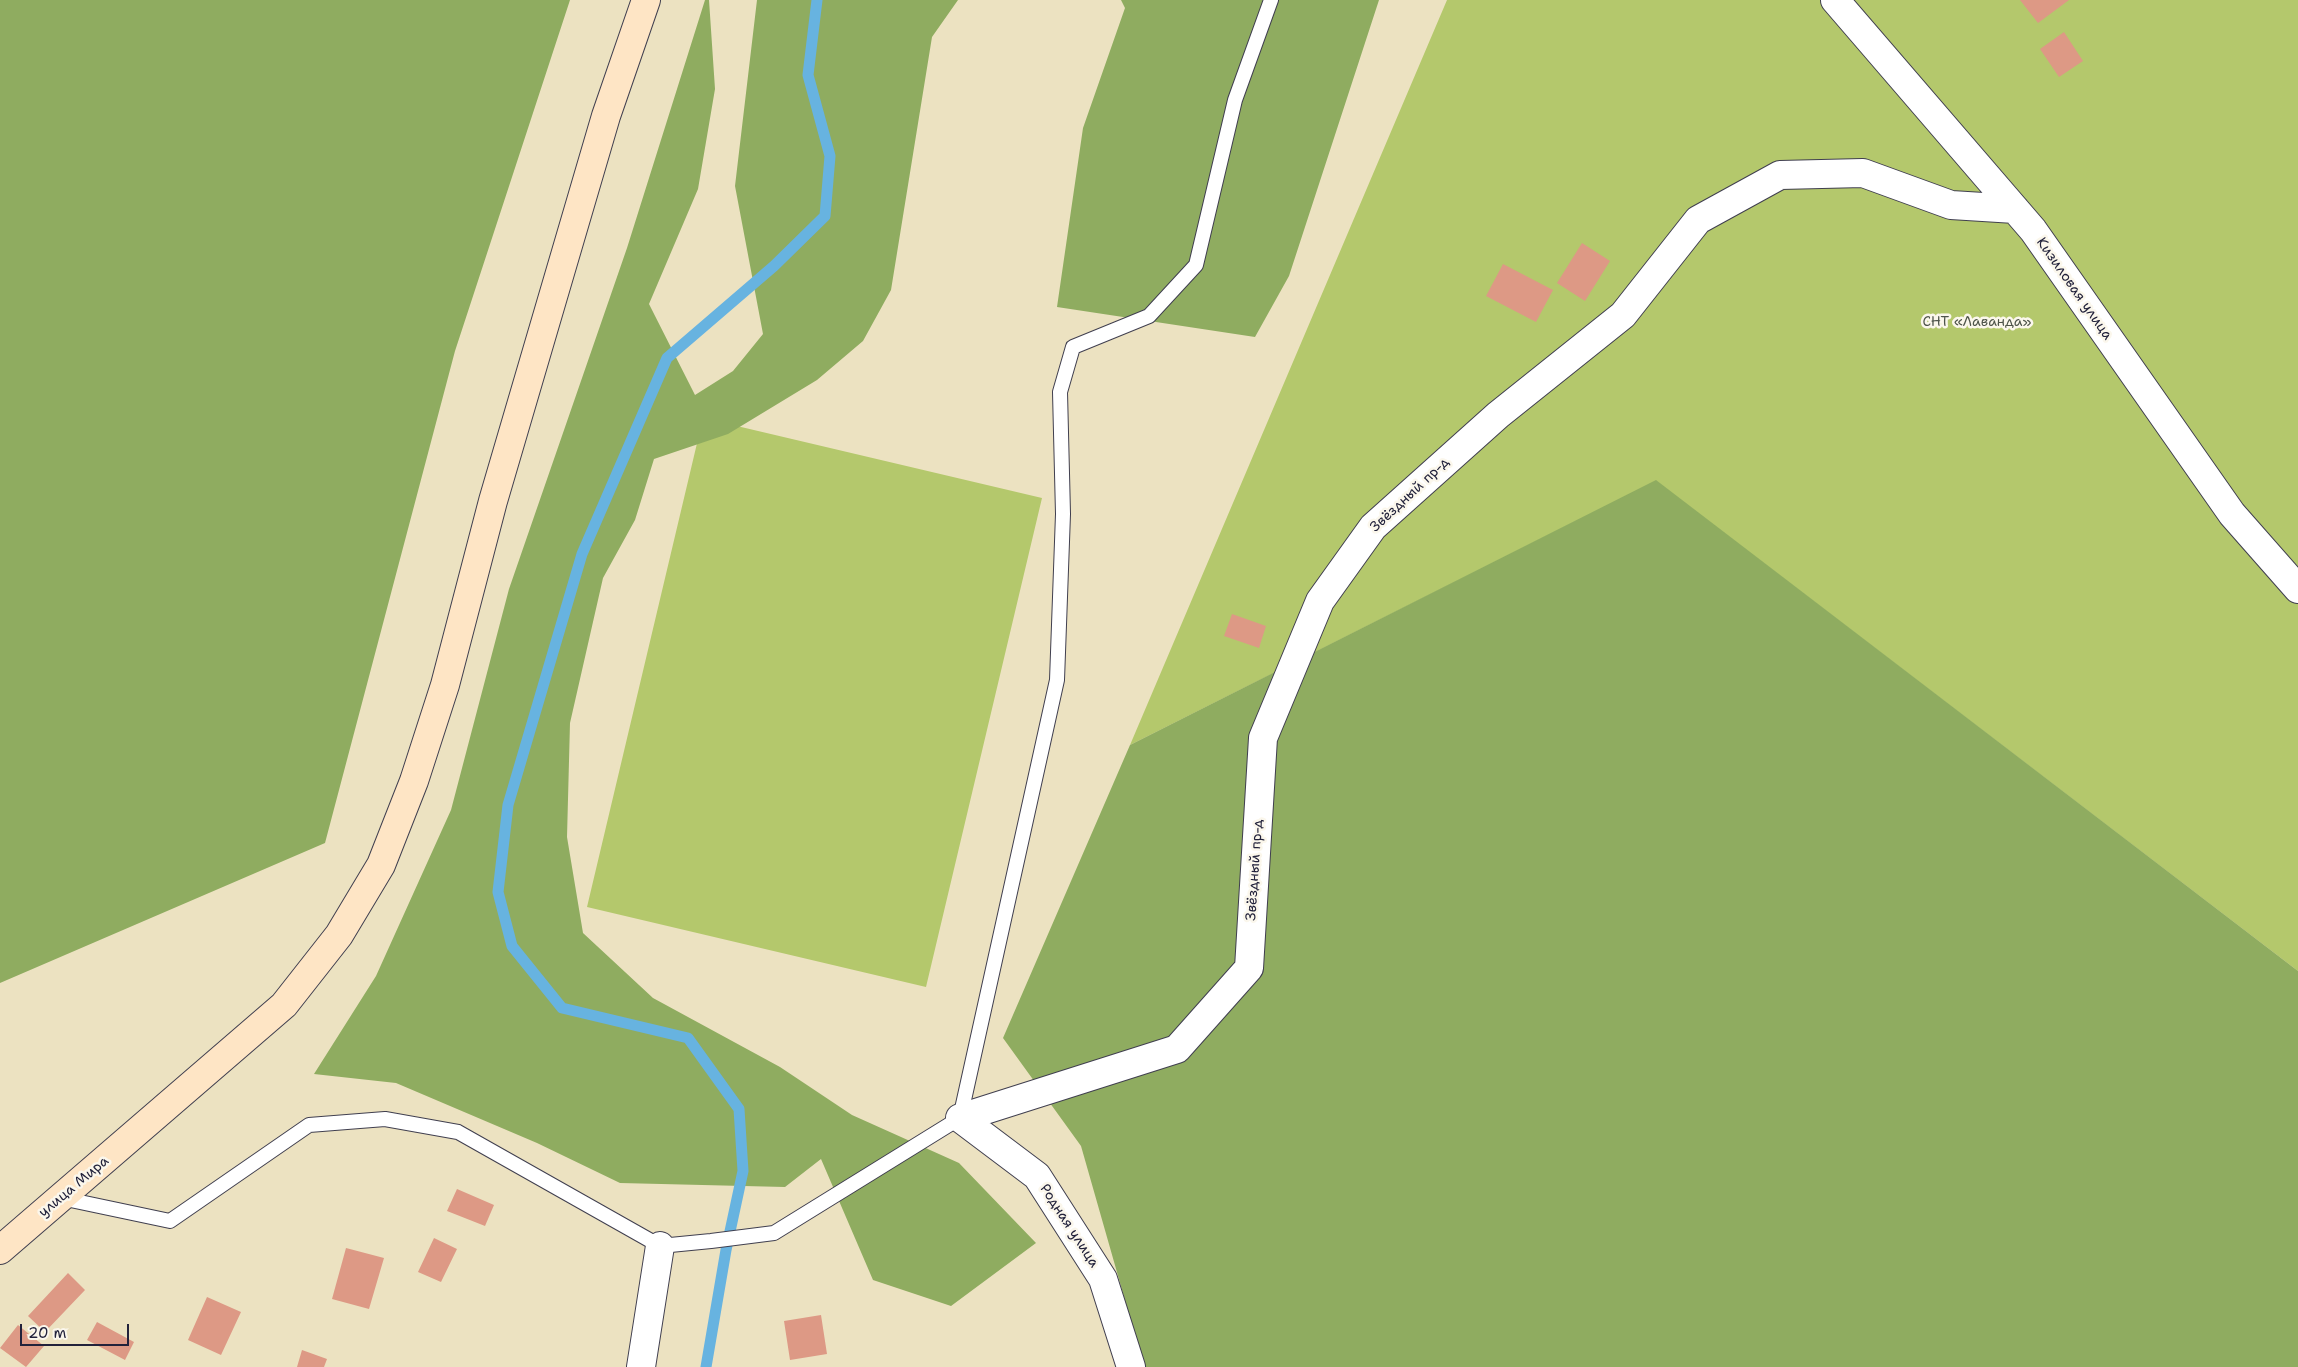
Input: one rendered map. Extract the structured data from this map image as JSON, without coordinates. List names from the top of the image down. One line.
{"streets":{"main road":["улица Мира"],"street":["Кизиловая улица","Звёздный пр-д","Родная улица"]},"crossings":[["Кизиловая улица","Звёздный пр-д"],["Звёздный пр-д","Родная улица"]],"parks":["СНТ «Лаванда»"],"scale_bar":"20 m"}
